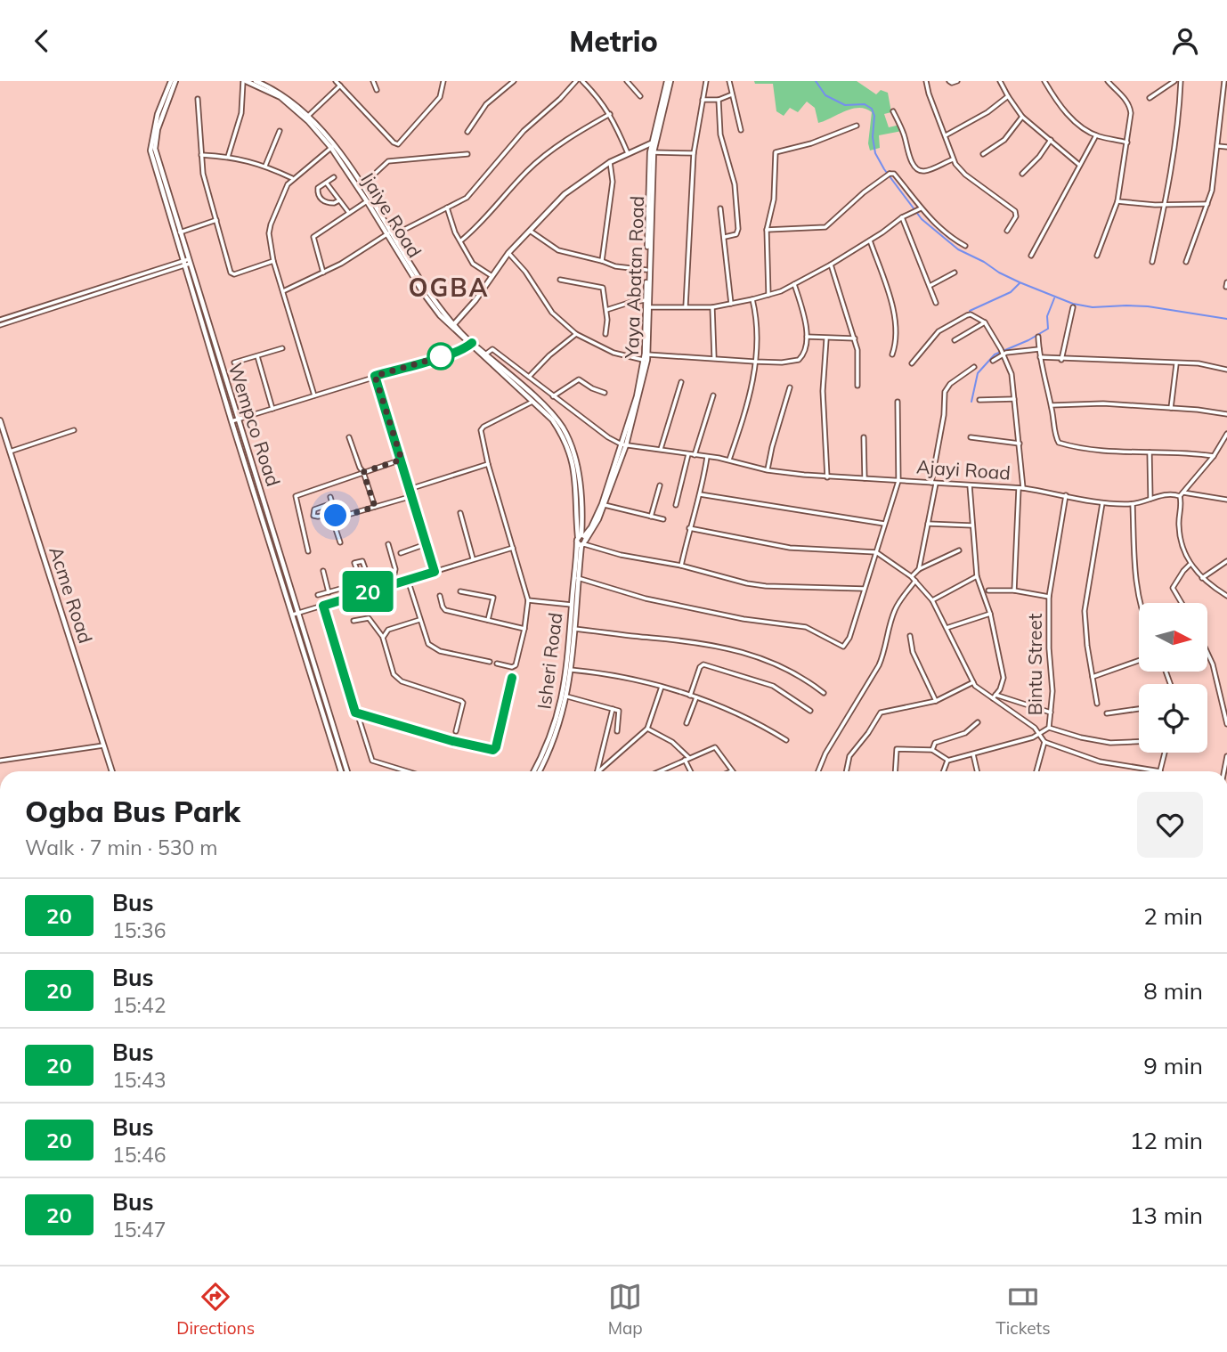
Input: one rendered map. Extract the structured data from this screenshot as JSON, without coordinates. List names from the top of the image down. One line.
{"streets":{"street":["Ijaiye Road","Yaya Abatan Road","Wempco Road","Ajayi Road","Acme Road","Isheri Road","Bintu Street"]},"crossings":[["Ijaiye Road","Isheri Road"],["Yaya Abatan Road","Ajayi Road"],["Yaya Abatan Road","Isheri Road"],["Ajayi Road","Bintu Street"]],"districts":["OGBA"],"lines":["bus line 20"],"north":"right","page":{"header":"Metrio","on_map":"20","heading":["Ogba Bus Park","Walk · 7 min · 530 m"],"list":[{"mark":"20","name":"Bus","note":"15:36","value":"2 min"},{"mark":"20","name":"Bus","note":"15:42","value":"8 min"},{"mark":"20","name":"Bus","note":"15:43","value":"9 min"},{"mark":"20","name":"Bus","note":"15:46","value":"12 min"},{"mark":"20","name":"Bus","note":"15:47","value":"13 min"}],"tabs":["Directions","Map","Tickets"]}}
